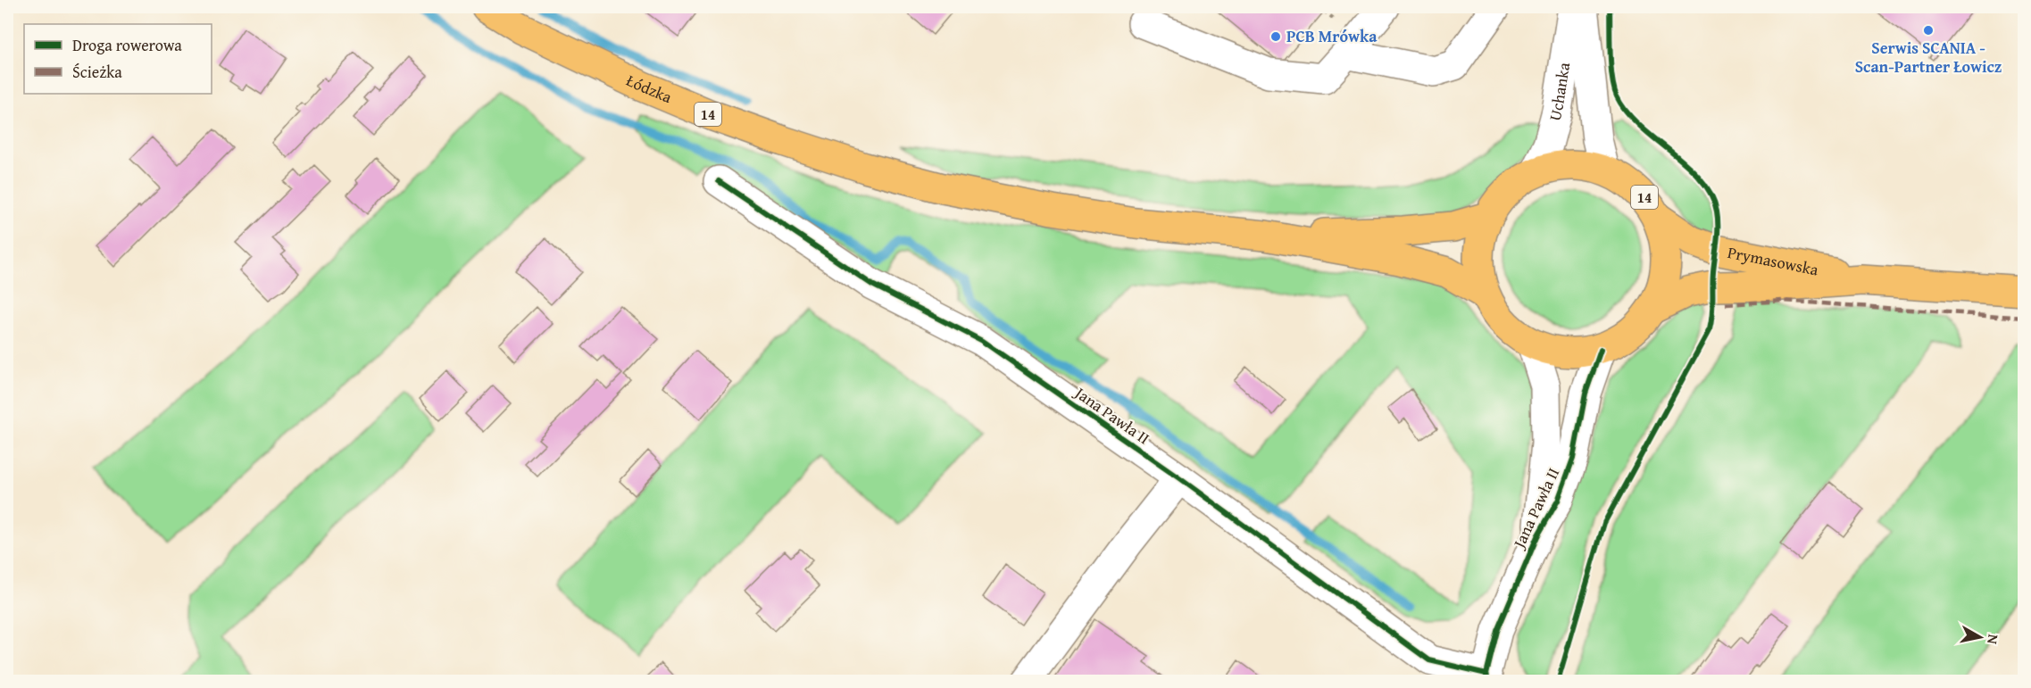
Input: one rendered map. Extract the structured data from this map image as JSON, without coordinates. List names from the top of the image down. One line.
{"streets":{"main road":["Łódzka","14","Prymasowska"],"street":["Uchanka","Jana Pawła II"]},"crossings":[["Łódzka","14"],["Uchanka","14"],["Uchanka","Prymasowska"],["Uchanka","Jana Pawła II"],["14","Prymasowska"],["14","Jana Pawła II"],["Prymasowska","Jana Pawła II"]],"places":["Serwis SCANIA - Scan-Partner Łowicz","PCB Mrówka"],"legend":["Droga rowerowa","Ścieżka"],"north":"right"}
